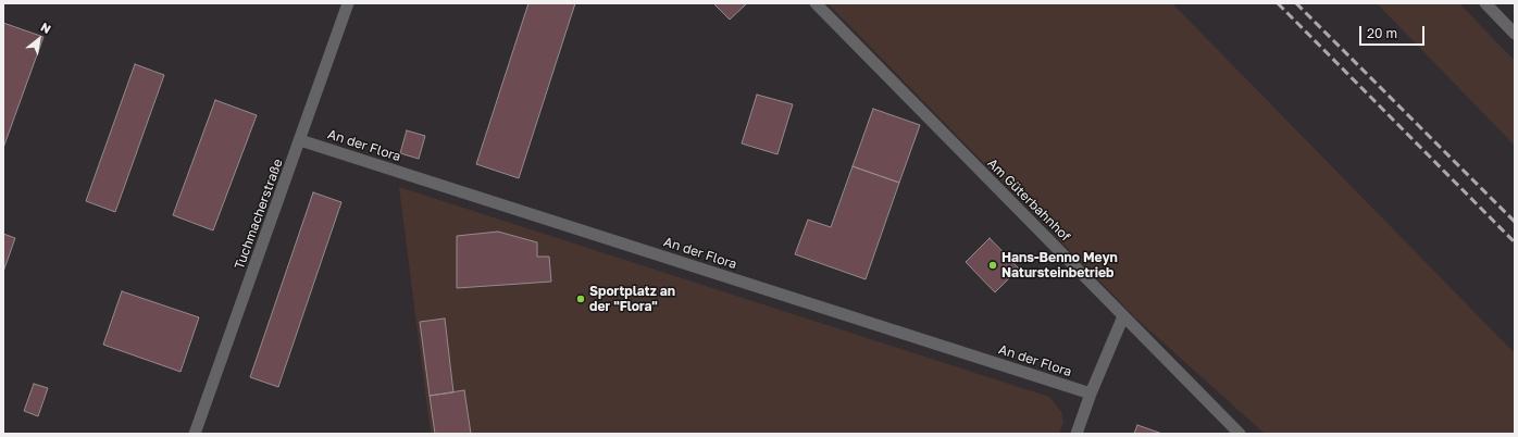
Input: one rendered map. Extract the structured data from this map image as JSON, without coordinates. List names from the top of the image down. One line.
{"streets":{"street":["An der Flora","Am Güterbahnhof","Tuchmacherstraße"]},"crossings":[["An der Flora","Tuchmacherstraße"]],"places":["Hans-Benno Meyn Natursteinbetrieb","Sportplatz an der \"Flora\""],"scale_bar":"20 m","north":"top right"}
